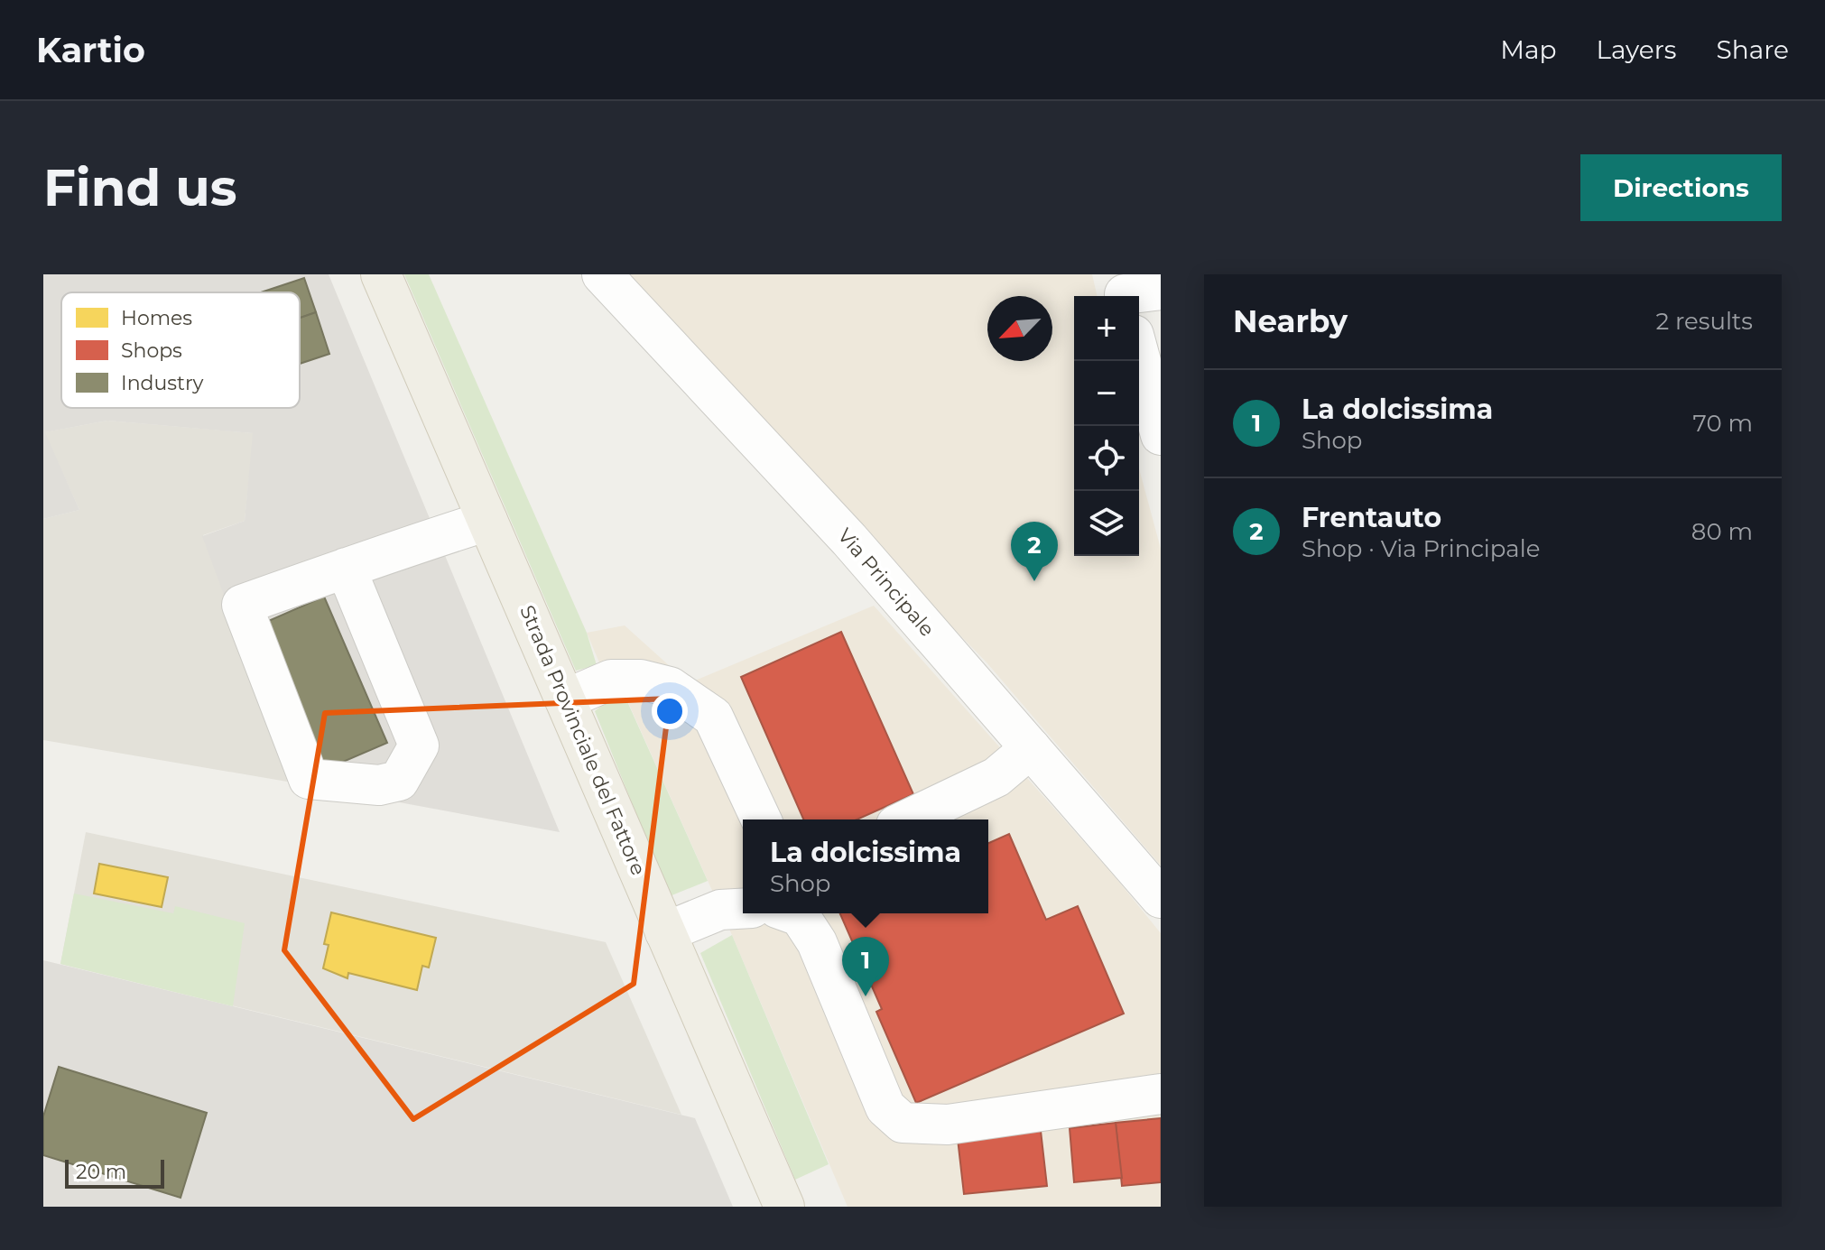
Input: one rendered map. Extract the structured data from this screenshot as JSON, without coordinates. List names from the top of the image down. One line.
{"streets":{"main road":["Strada Provinciale del Fattore"],"street":["Via Principale"]},"legend":["Homes","Shops","Industry"],"scale_bar":"20 m","north":"bottom left","page":{"header":"Kartio","nav":["Map","Layers","Share"],"buttons":"Directions","title":"Find us","heading":["Nearby","2 results"],"map_buttons":["+","−"],"list":[{"mark":"1","name":"La dolcissima","note":"Shop","value":"70 m"},{"mark":"2","name":"Frentauto","note":"Shop · Via Principale","value":"80 m"}],"pins":["2","1"],"popup":["La dolcissima","Shop"],"scale":"20 m"}}
